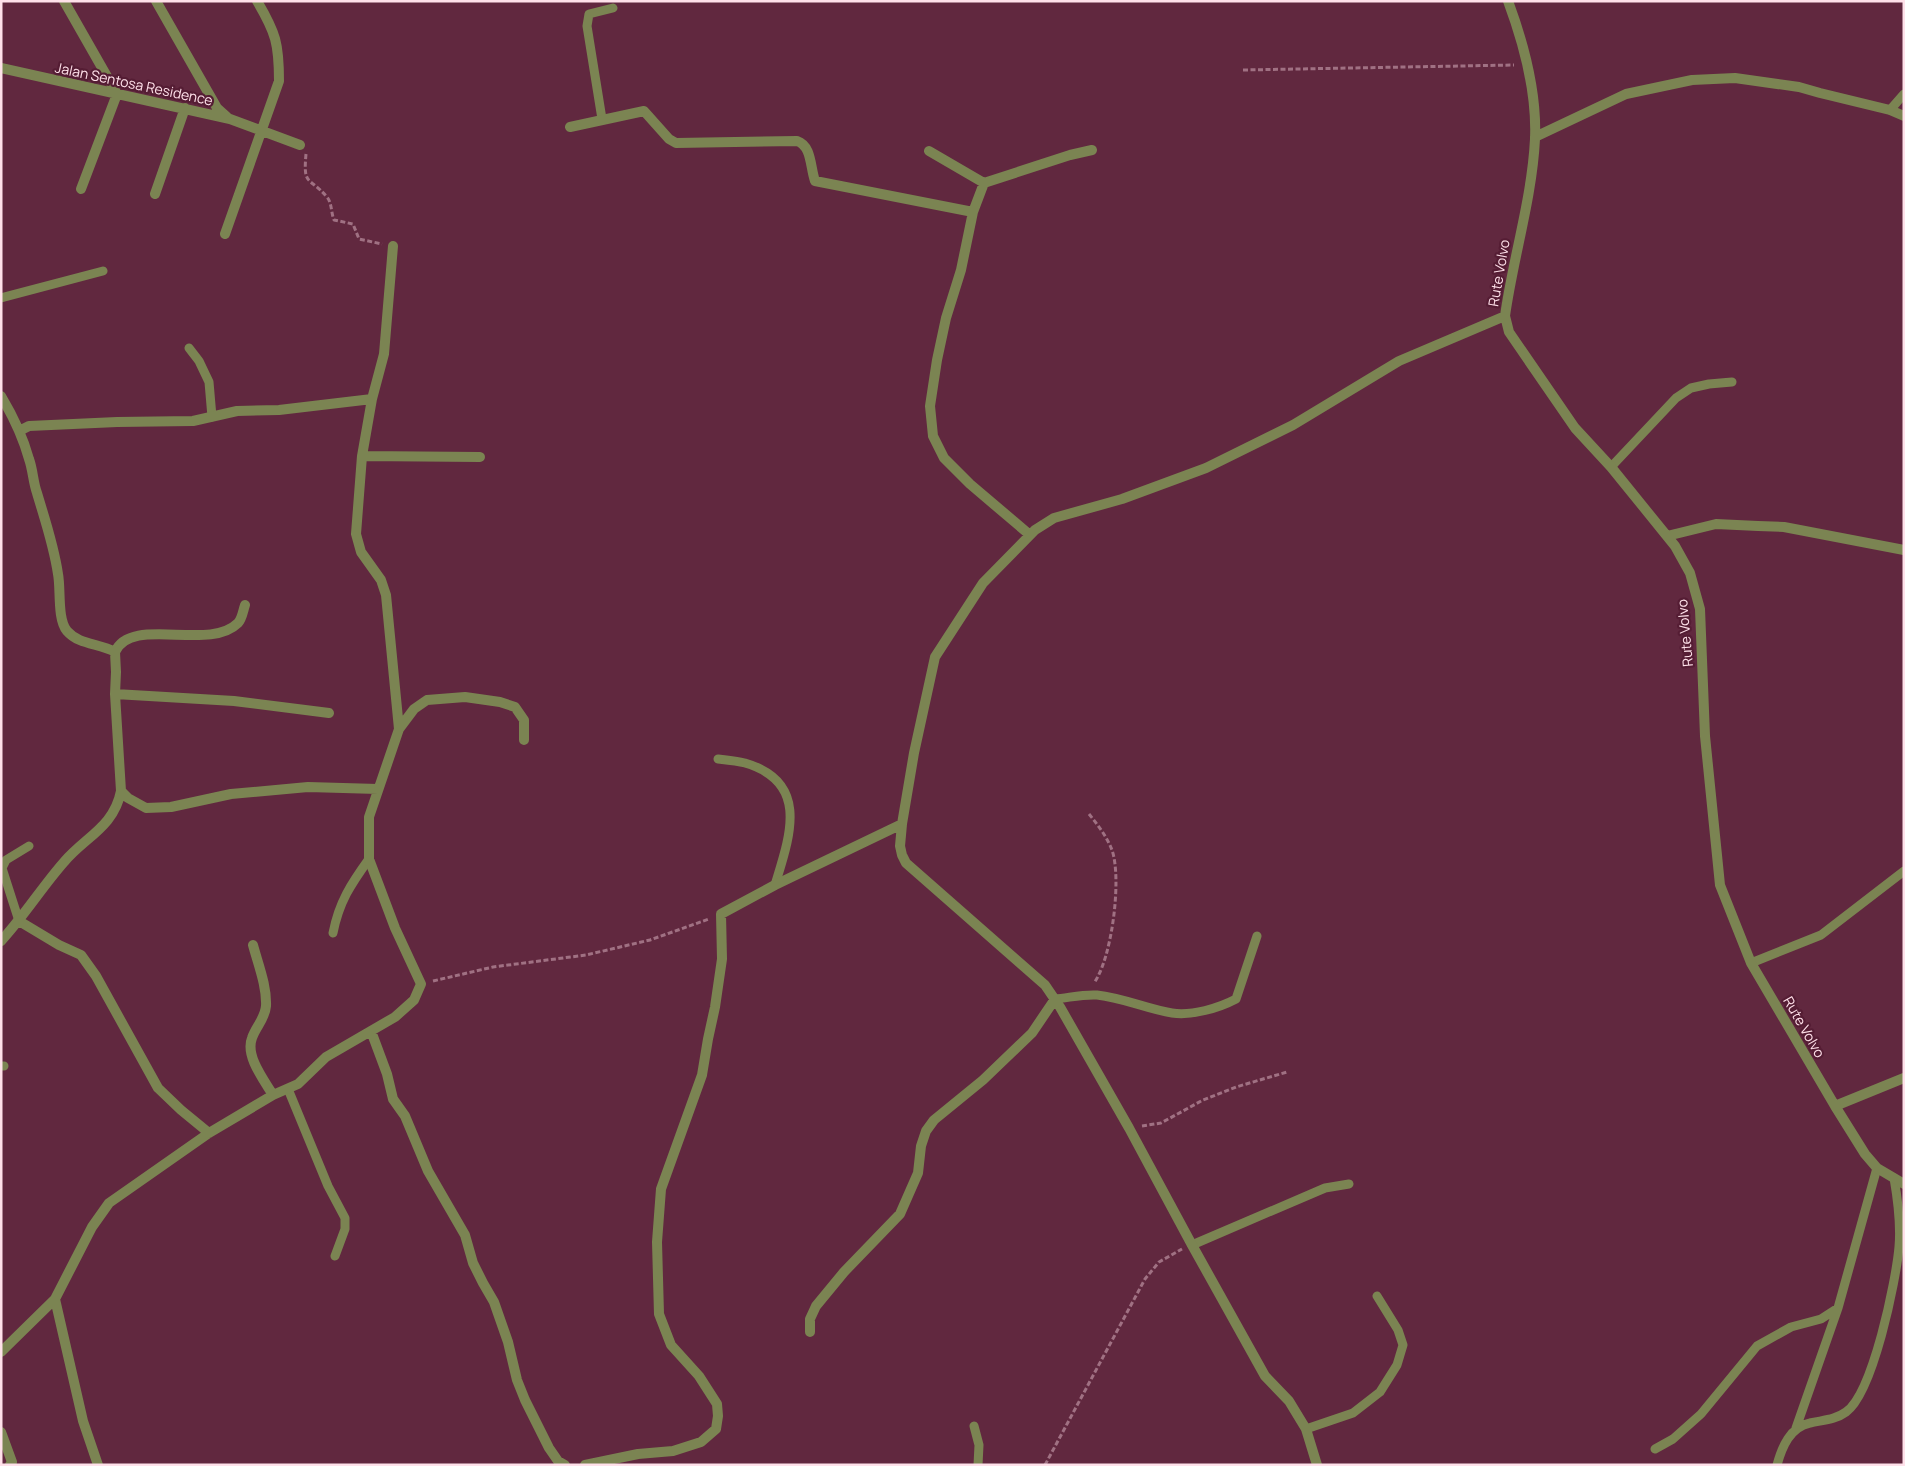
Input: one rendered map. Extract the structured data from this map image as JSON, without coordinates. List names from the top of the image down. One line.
{"streets":{"street":["Jalan Sentosa Residence","Rute Volvo"]}}
